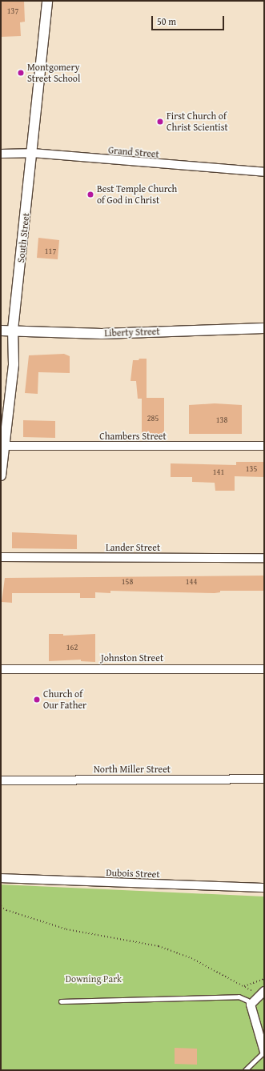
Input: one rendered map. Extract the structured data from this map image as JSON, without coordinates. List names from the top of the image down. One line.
{"streets":{"street":["Grand Street","South Street","Liberty Street","Chambers Street","Lander Street","Johnston Street","North Miller Street","Dubois Street"]},"crossings":[["Grand Street","South Street"],["South Street","Liberty Street"],["South Street","Chambers Street"]],"parks":["Downing Park"],"places":["Montgomery Street School","First Church of Christ Scientist","Best Temple Church of God in Christ","Church of Our Father"],"house_numbers":["137","117","285","138","135","141","158","144","162"],"scale_bar":"50 m"}
